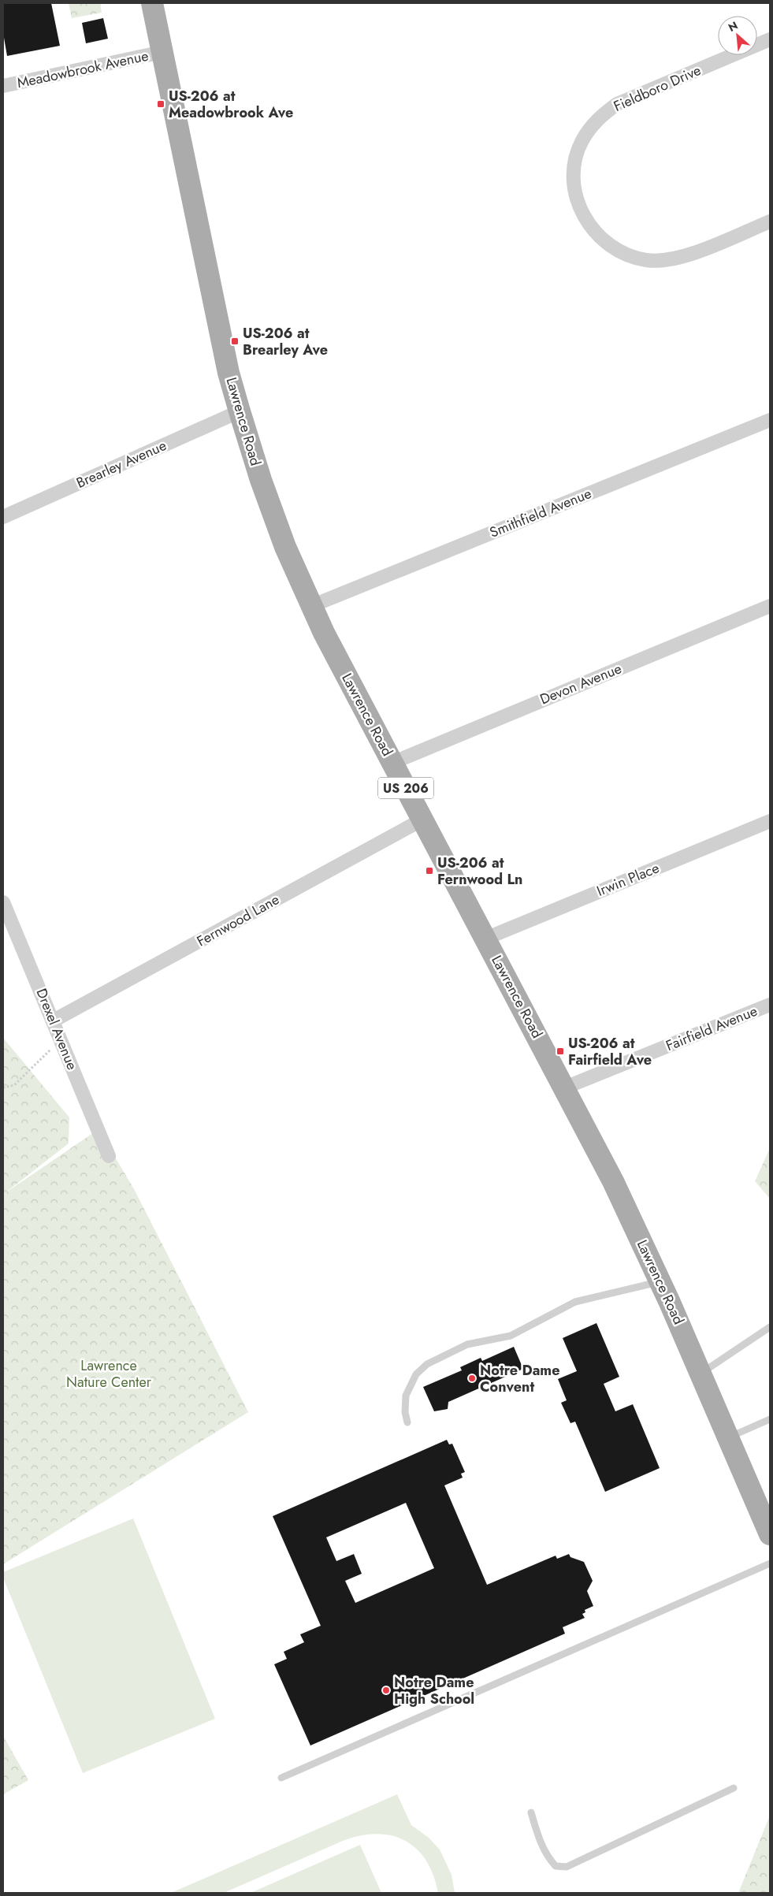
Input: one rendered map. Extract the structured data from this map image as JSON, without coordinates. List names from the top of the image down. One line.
{"streets":{"main road":["Lawrence Road","US 206"],"street":["Meadowbrook Avenue","Fieldboro Drive","Brearley Avenue","Smithfield Avenue","Devon Avenue","Irwin Place","Fernwood Lane","Fairfield Avenue","Drexel Avenue"]},"crossings":[["Meadowbrook Avenue","Lawrence Road"],["Lawrence Road","Brearley Avenue"],["Lawrence Road","Smithfield Avenue"],["Lawrence Road","Devon Avenue"],["Lawrence Road","Irwin Place"],["Lawrence Road","Fernwood Lane"],["Lawrence Road","Fairfield Avenue"],["Fernwood Lane","Drexel Avenue"]],"parks":["Lawrence Nature Center"],"places":{"transit":["US-206 at Meadowbrook Ave","US-206 at Brearley Ave","US-206 at Fernwood Ln","US-206 at Fairfield Ave"],"other":["Notre Dame Convent","Notre Dame High School"]},"north":"top left"}
